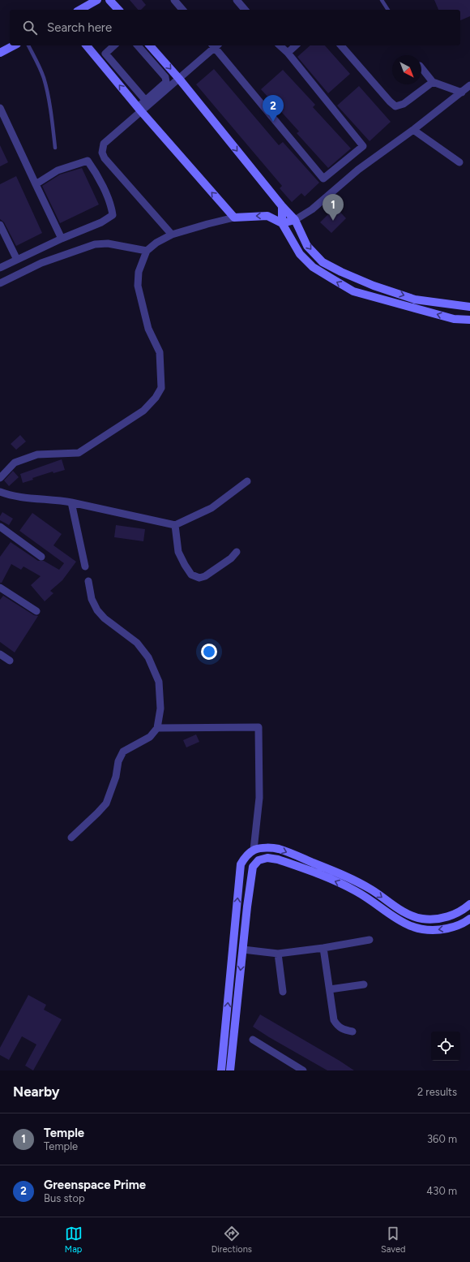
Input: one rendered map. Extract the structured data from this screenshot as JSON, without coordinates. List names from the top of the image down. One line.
{"north":"bottom right","page":{"search":"Search here","pins":["2","1"],"heading":["Nearby","2 results"],"list":[{"mark":"1","name":"Temple","note":"Temple","value":"360 m"},{"mark":"2","name":"Greenspace Prime","note":"Bus stop","value":"430 m"}],"nav":["Map","Directions","Saved"]}}
